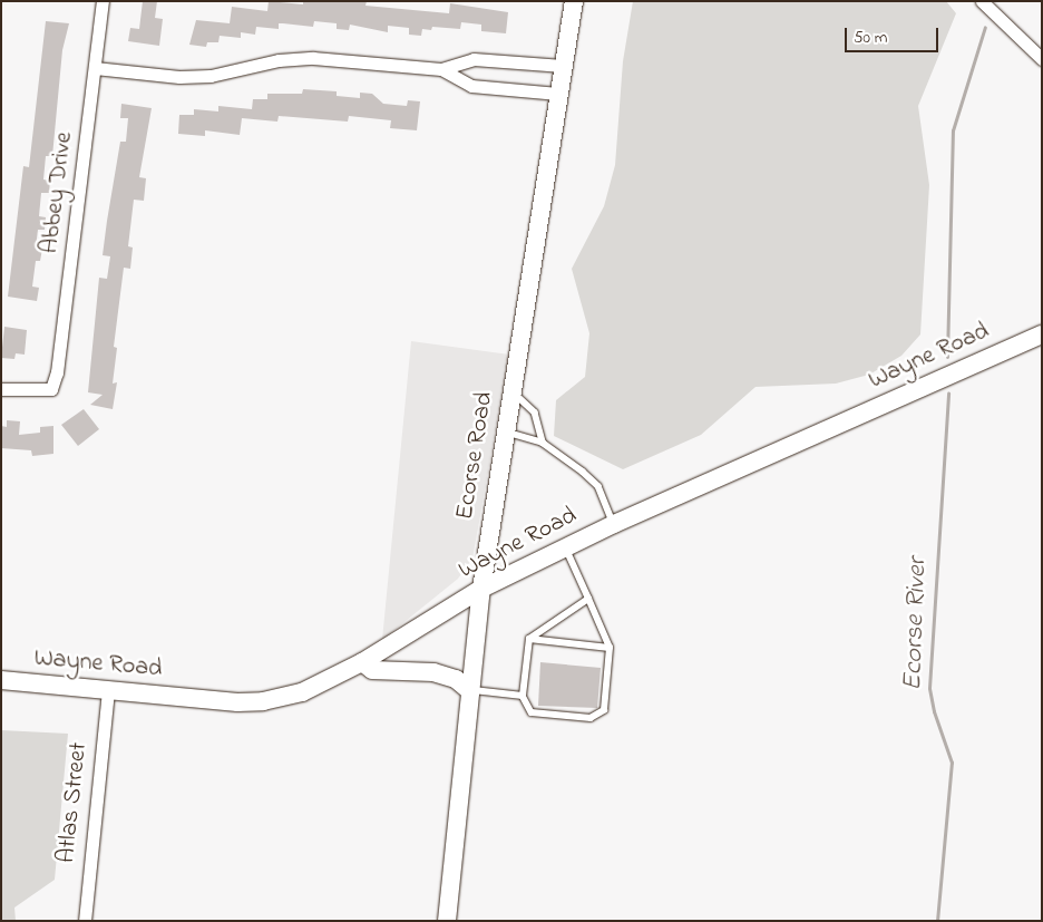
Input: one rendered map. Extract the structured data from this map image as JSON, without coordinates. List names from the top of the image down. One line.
{"streets":{"main road":["Wayne Road","Ecorse Road"],"street":["Abbey Drive","Atlas Street"]},"crossings":[["Wayne Road","Ecorse Road"],["Wayne Road","Atlas Street"]],"water":["Ecorse River"],"scale_bar":"50 m"}
